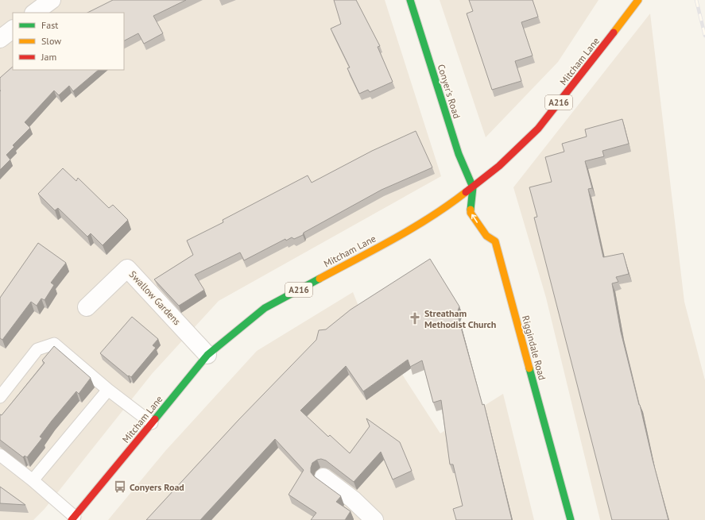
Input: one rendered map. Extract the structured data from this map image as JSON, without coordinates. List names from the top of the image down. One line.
{"streets":{"main road":["Mitcham Lane","Conyer's Road","A216","Riggindale Road"],"street":["Swallow Gardens"]},"crossings":[["Mitcham Lane","Conyer's Road"],["Mitcham Lane","Swallow Gardens"],["Mitcham Lane","Riggindale Road"],["Conyer's Road","Riggindale Road"]],"one_way":["Riggindale Road"],"places":{"church":["Streatham Methodist Church"],"bus stop":["Conyers Road"]},"legend":["Fast","Slow","Jam"]}
